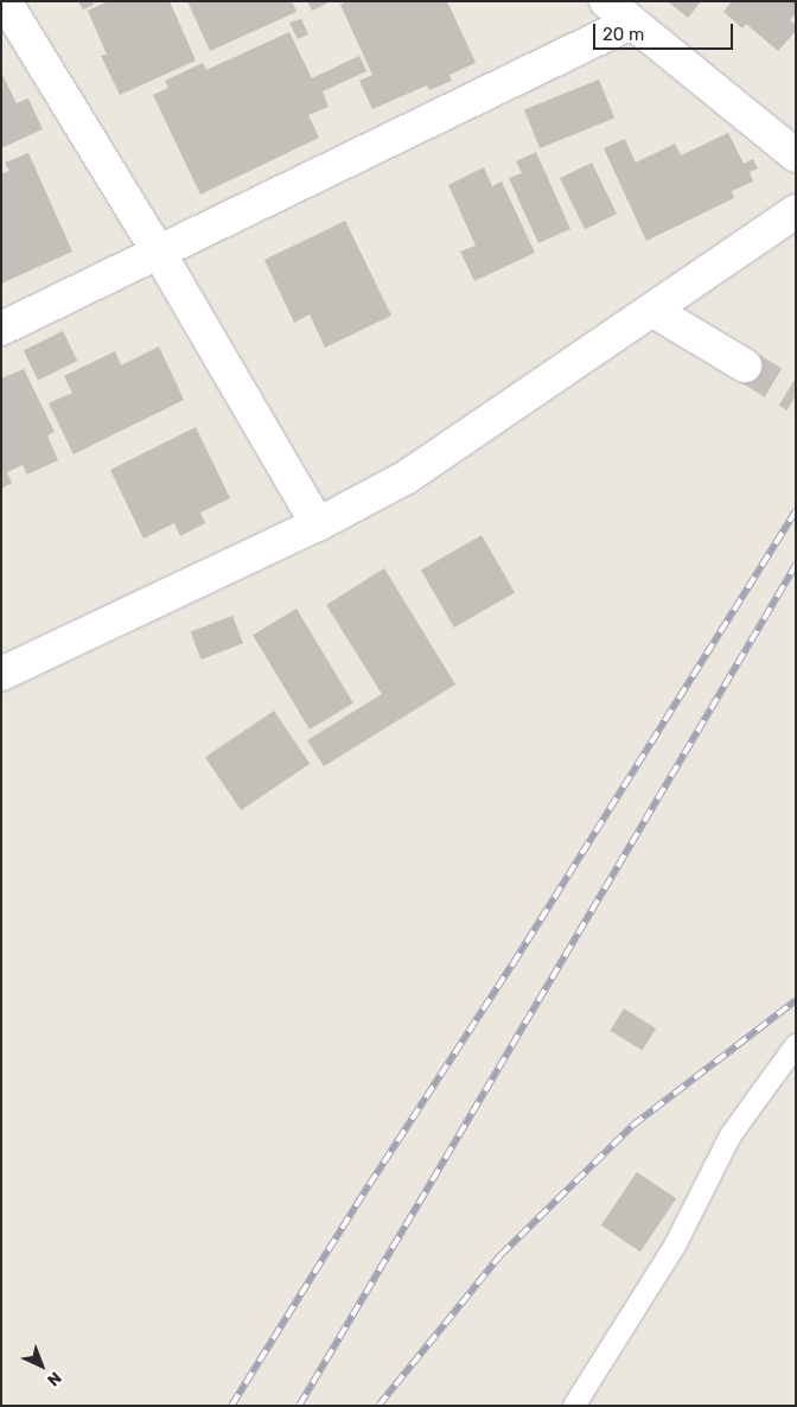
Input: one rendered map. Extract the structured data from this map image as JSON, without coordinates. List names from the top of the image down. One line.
{"scale_bar":"20 m","north":"bottom right"}
